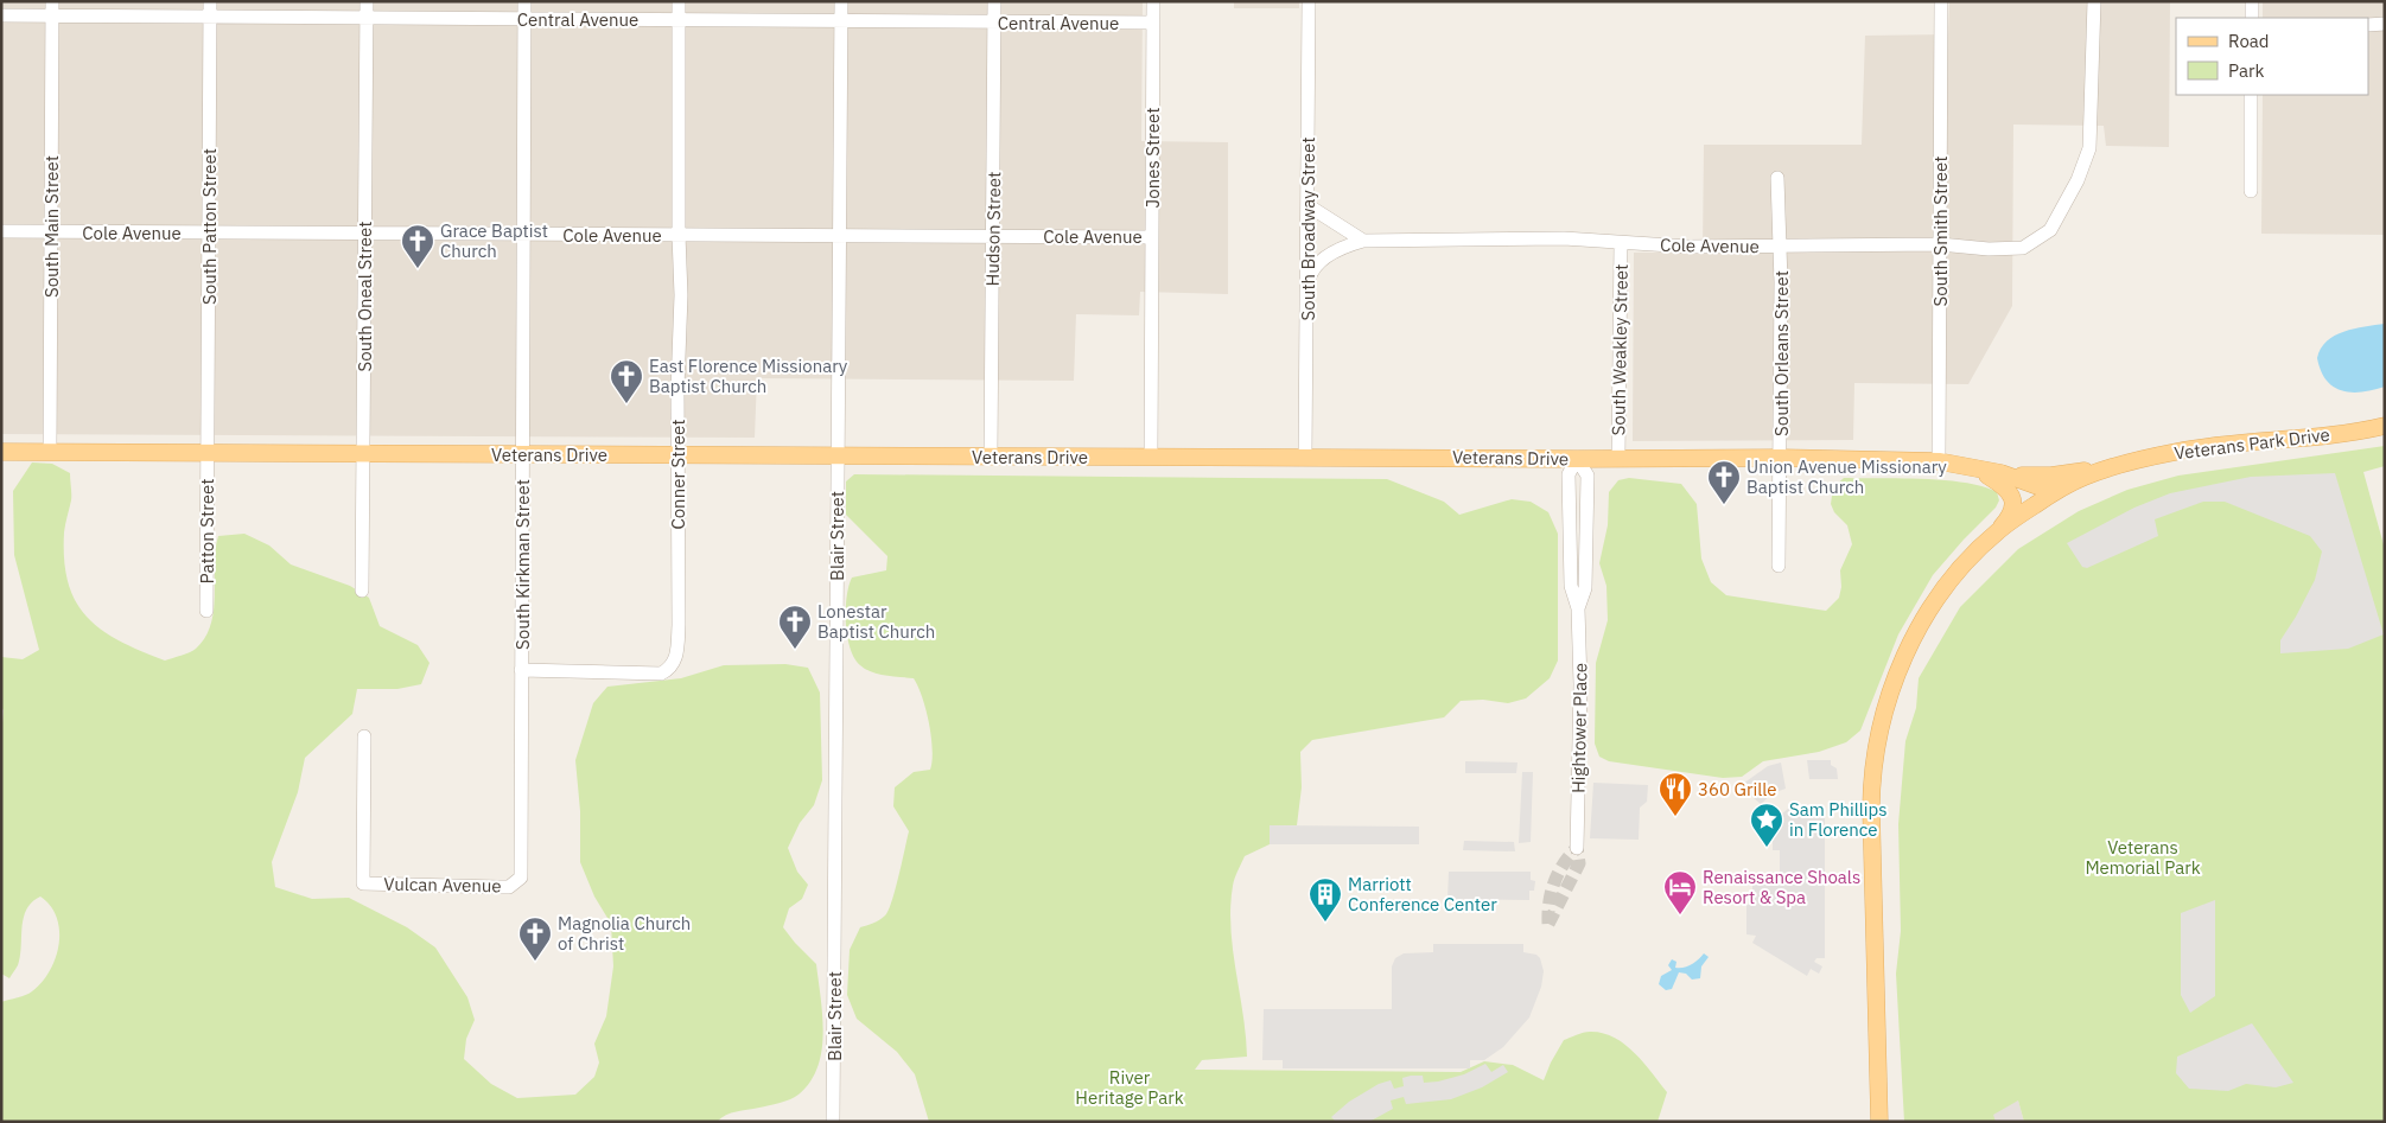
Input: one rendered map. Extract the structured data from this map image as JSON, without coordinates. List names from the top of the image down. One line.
{"streets":{"main road":["Veterans Park Drive","Veterans Drive"],"street":["Central Avenue","Jones Street","South Main Street","South Patton Street","Hudson Street","South Broadway Street","South Smith Street","Cole Avenue","South Oneal Street","South Weakley Street","South Orleans Street","Conner Street","Patton Street","Blair Street","South Kirkman Street","Hightower Place","Vulcan Avenue"]},"crossings":[["Central Avenue","Jones Street"],["Central Avenue","South Main Street"],["Central Avenue","South Patton Street"],["Central Avenue","Hudson Street"],["Central Avenue","South Oneal Street"],["Central Avenue","Conner Street"],["Central Avenue","Blair Street"],["Central Avenue","South Kirkman Street"],["Jones Street","Cole Avenue"],["Jones Street","Veterans Drive"],["South Main Street","Cole Avenue"],["South Main Street","Veterans Drive"],["South Patton Street","Cole Avenue"],["South Patton Street","Veterans Drive"],["South Patton Street","Patton Street"],["Hudson Street","Cole Avenue"],["Hudson Street","Veterans Drive"],["South Broadway Street","Cole Avenue"],["South Broadway Street","Veterans Drive"],["South Smith Street","Cole Avenue"],["South Smith Street","Veterans Drive"],["Cole Avenue","South Oneal Street"],["Cole Avenue","South Weakley Street"],["Cole Avenue","South Orleans Street"],["Cole Avenue","Conner Street"],["Cole Avenue","Blair Street"],["Cole Avenue","South Kirkman Street"],["South Oneal Street","Veterans Drive"],["South Weakley Street","Veterans Drive"],["South Orleans Street","Veterans Drive"],["Veterans Park Drive","Veterans Drive"],["Veterans Drive","Conner Street"],["Veterans Drive","Patton Street"],["Veterans Drive","Blair Street"],["Veterans Drive","South Kirkman Street"],["Veterans Drive","Hightower Place"],["Conner Street","South Kirkman Street"],["South Kirkman Street","Vulcan Avenue"]],"parks":["Veterans Memorial Park","River Heritage Park"],"places":{"church":["Grace Baptist Church","East Florence Missionary Baptist Church","Union Avenue Missionary Baptist Church","Lonestar Baptist Church","Magnolia Church of Christ"],"restaurant":["360 Grille"],"place":["Sam Phillips in Florence"],"hotel":["Renaissance Shoals Resort & Spa"],"building":["Marriott Conference Center"]},"legend":["Road","Park"]}
